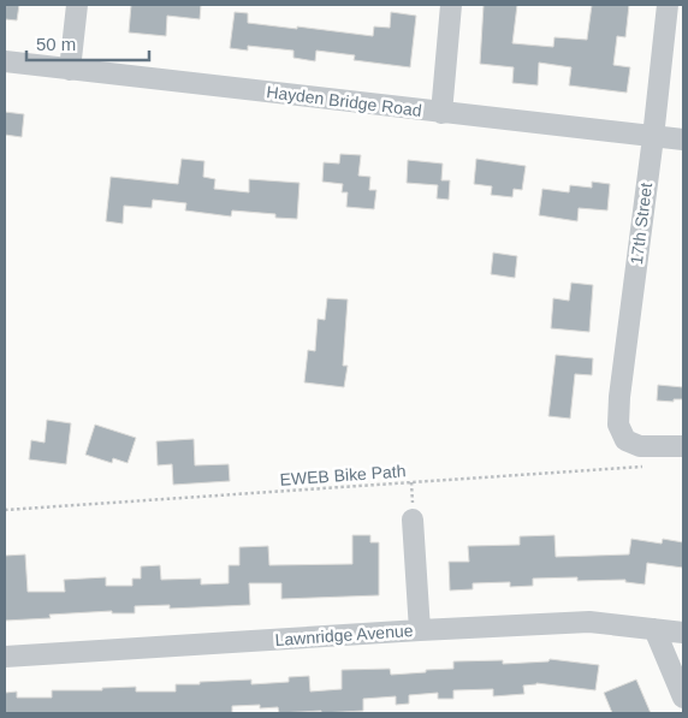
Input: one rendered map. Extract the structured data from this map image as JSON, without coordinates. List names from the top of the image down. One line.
{"streets":{"street":["Hayden Bridge Road","17th Street","Lawnridge Avenue"],"path":["EWEB Bike Path"]},"crossings":[["Hayden Bridge Road","17th Street"]],"scale_bar":"50 m"}
